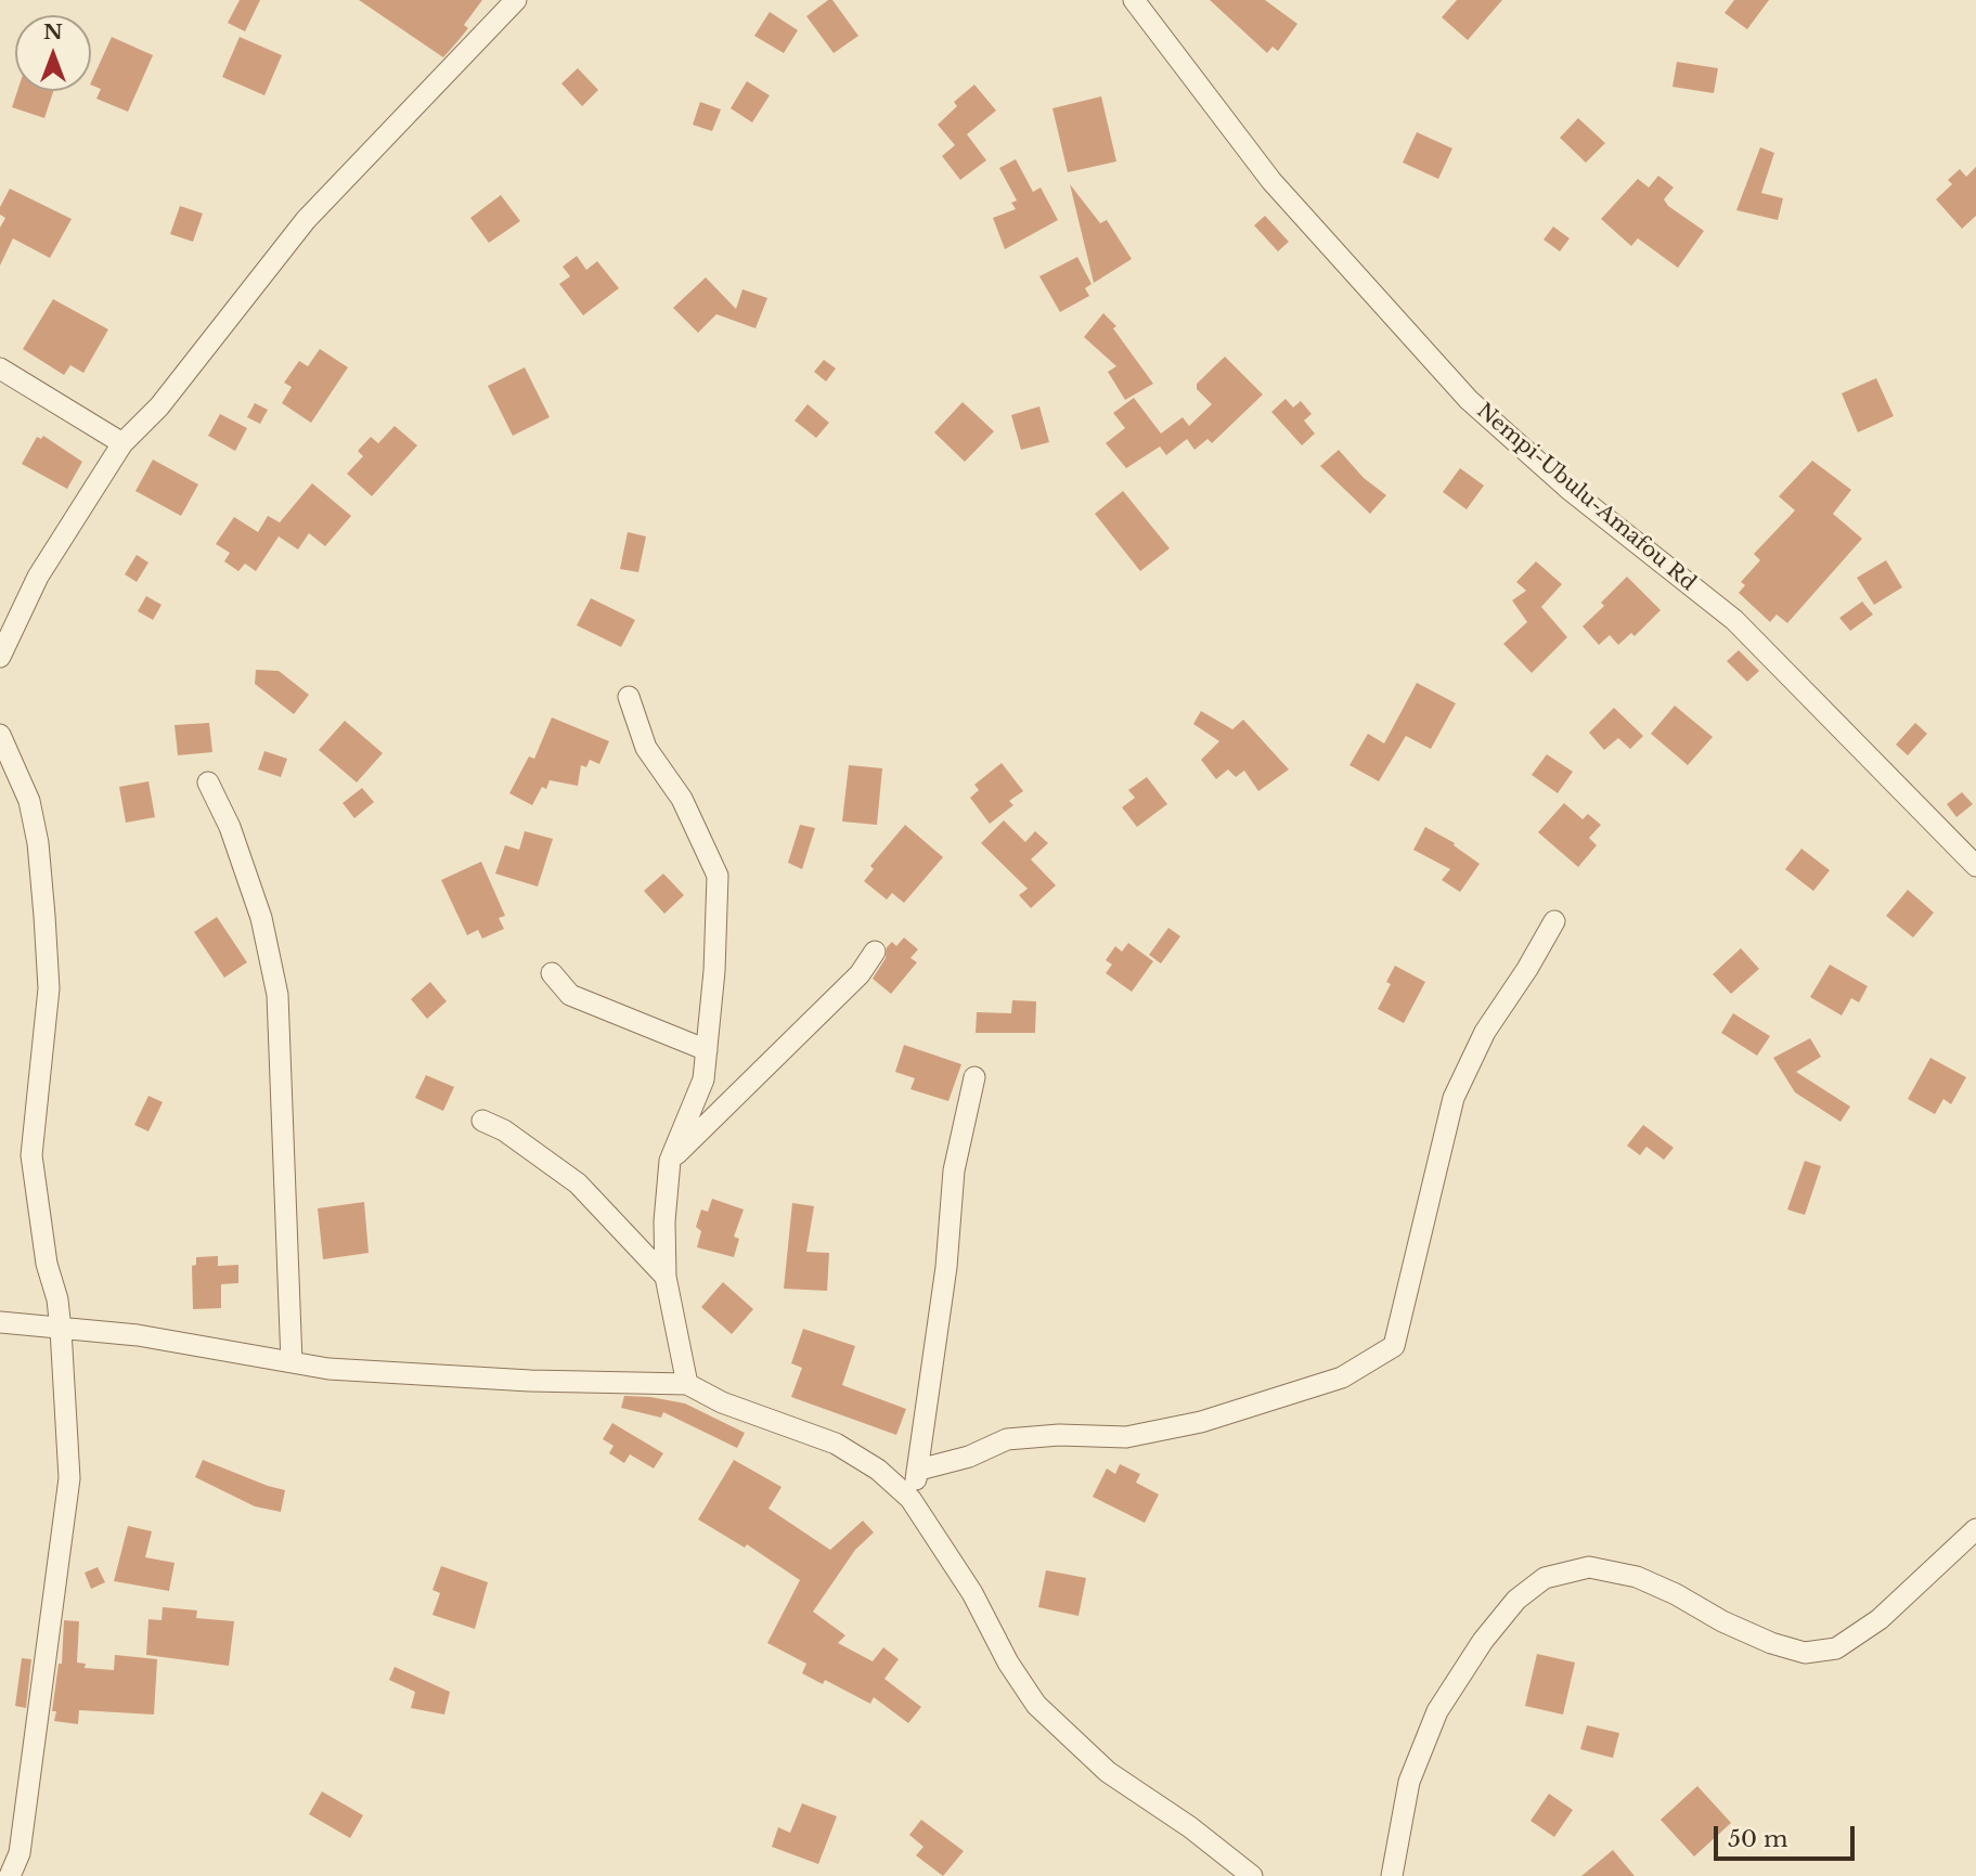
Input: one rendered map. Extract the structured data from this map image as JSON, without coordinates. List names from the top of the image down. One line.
{"streets":{"street":["Nempi-Ubulu-Amafou Rd"]},"scale_bar":"50 m","north":"top"}
